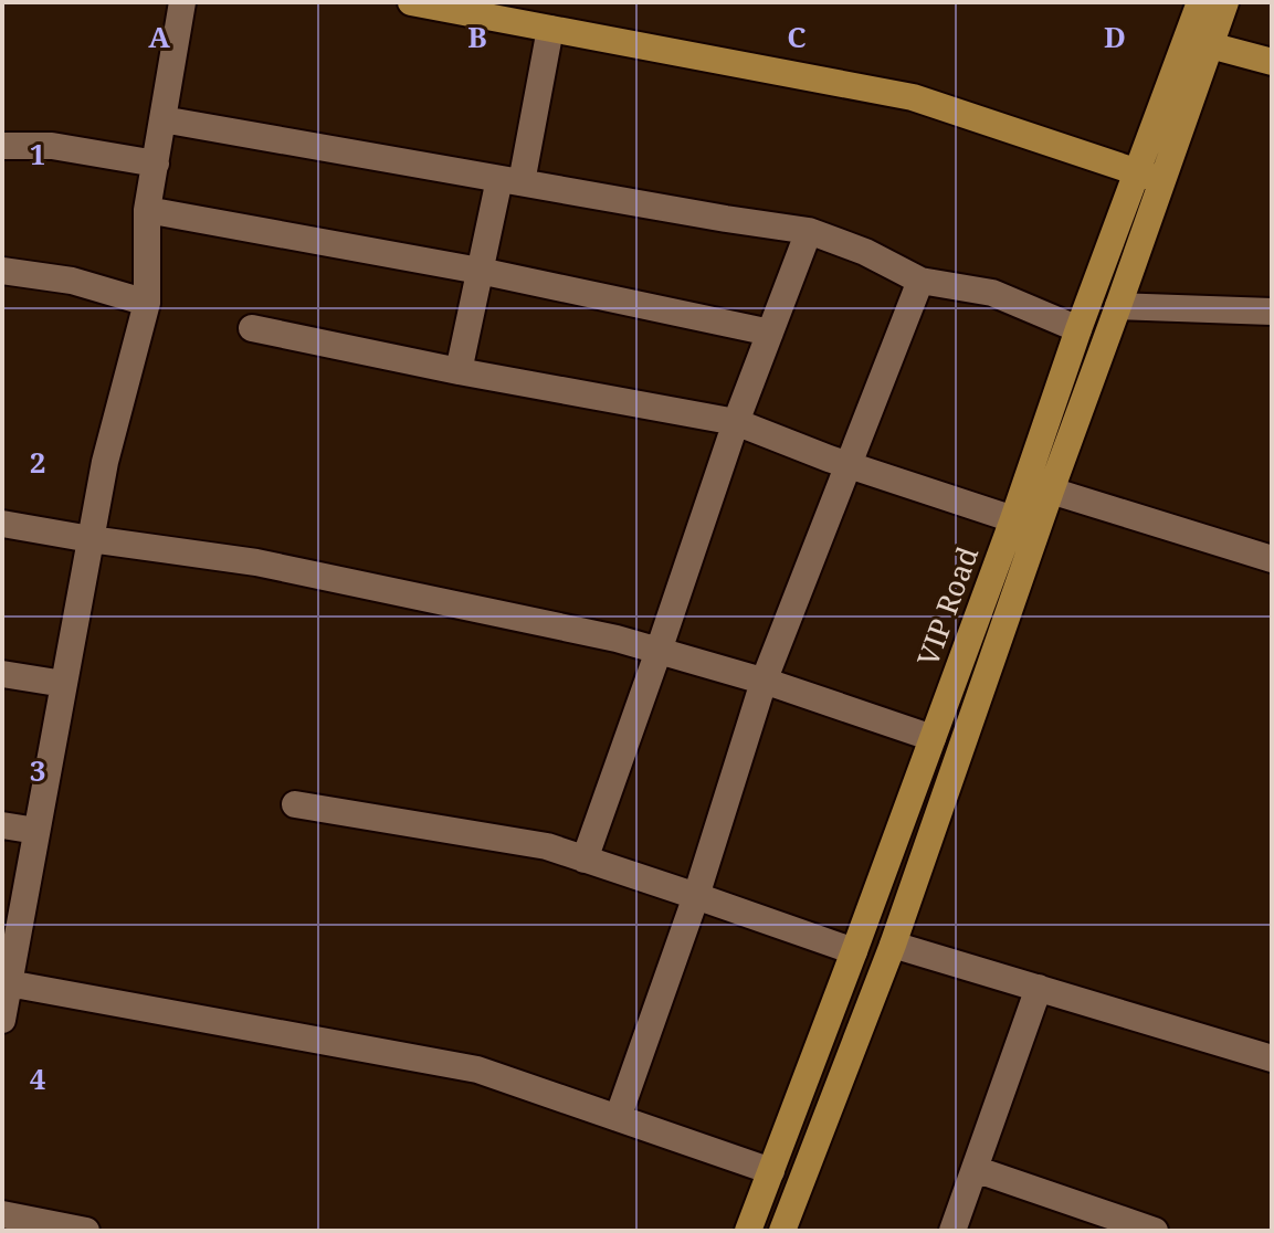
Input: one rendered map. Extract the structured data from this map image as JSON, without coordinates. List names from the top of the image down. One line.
{"streets":{"main road":["VIP Road"]},"grid":{"columns":["A","B","C","D"],"rows":["1","2","3","4"]}}
